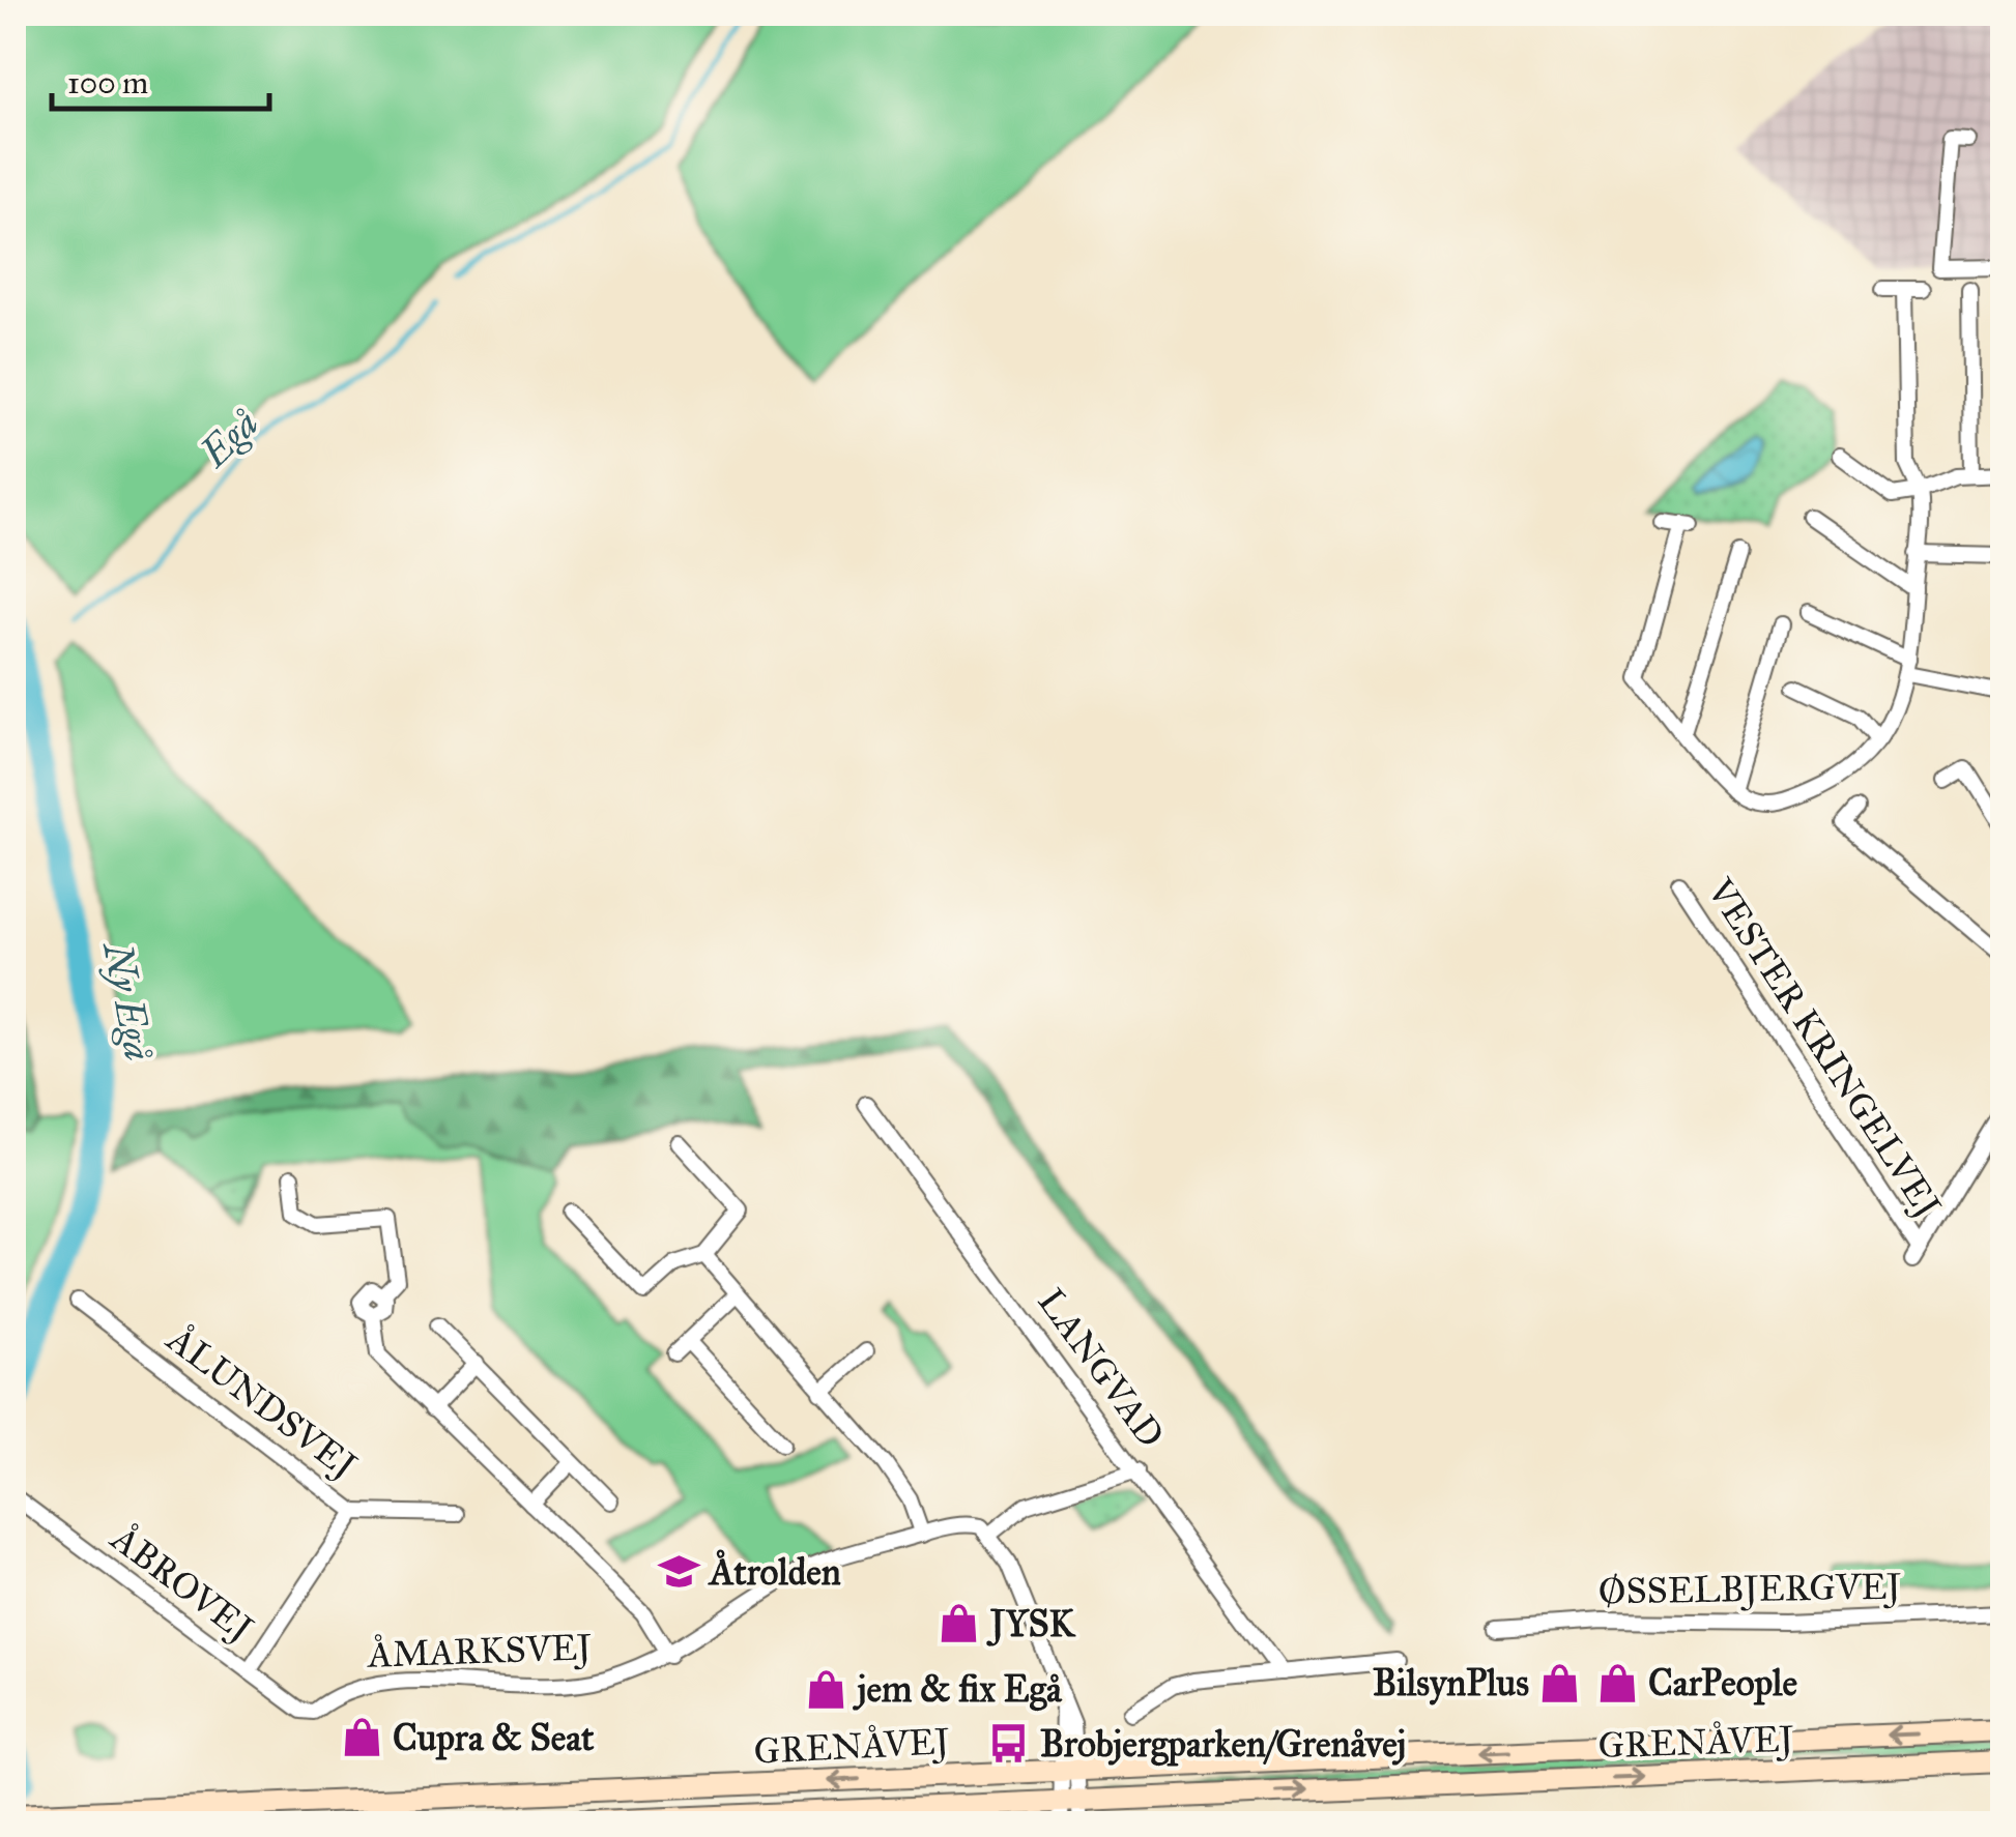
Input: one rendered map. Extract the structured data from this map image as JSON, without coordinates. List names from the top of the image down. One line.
{"streets":{"main road":["GRENÅVEJ"],"street":["VESTER KRINGELVEJ","LANGVAD","ÅLUNDSVEJ","ÅBROVEJ","ØSSELBJERGVEJ","ÅMARKSVEJ"]},"crossings":[["ÅLUNDSVEJ","ÅBROVEJ"],["ÅBROVEJ","ÅMARKSVEJ"]],"water":["Egå","Ny Egå"],"places":{"school or university":["Åtrolden"],"shop":["JYSK","BilsynPlus","CarPeople","jem & fix Egå","Cupra & Seat"],"bus stop":["Brobjergparken/Grenåvej"]},"scale_bar":"100 m"}
